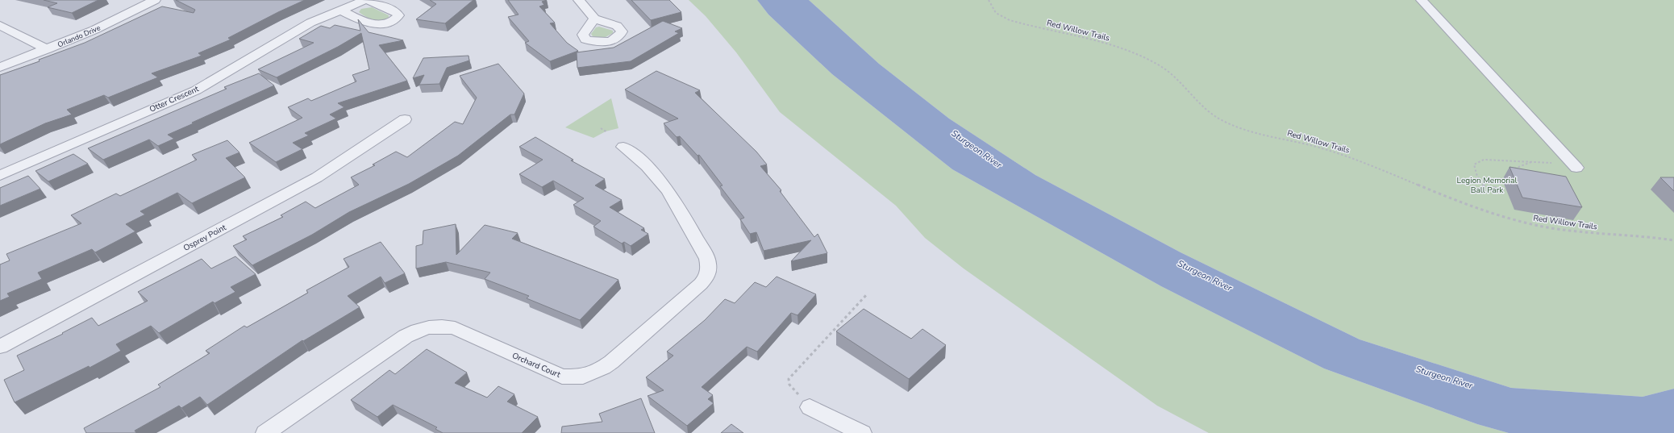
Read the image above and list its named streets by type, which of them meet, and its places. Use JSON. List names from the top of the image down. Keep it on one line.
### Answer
{"streets":{"street":["Orlando Drive","Otter Crescent","Osprey Point","Orchard Court"],"path":["Red Willow Trails"]},"water":["Sturgeon River"],"parks":["Legion Memorial Ball Park"]}
